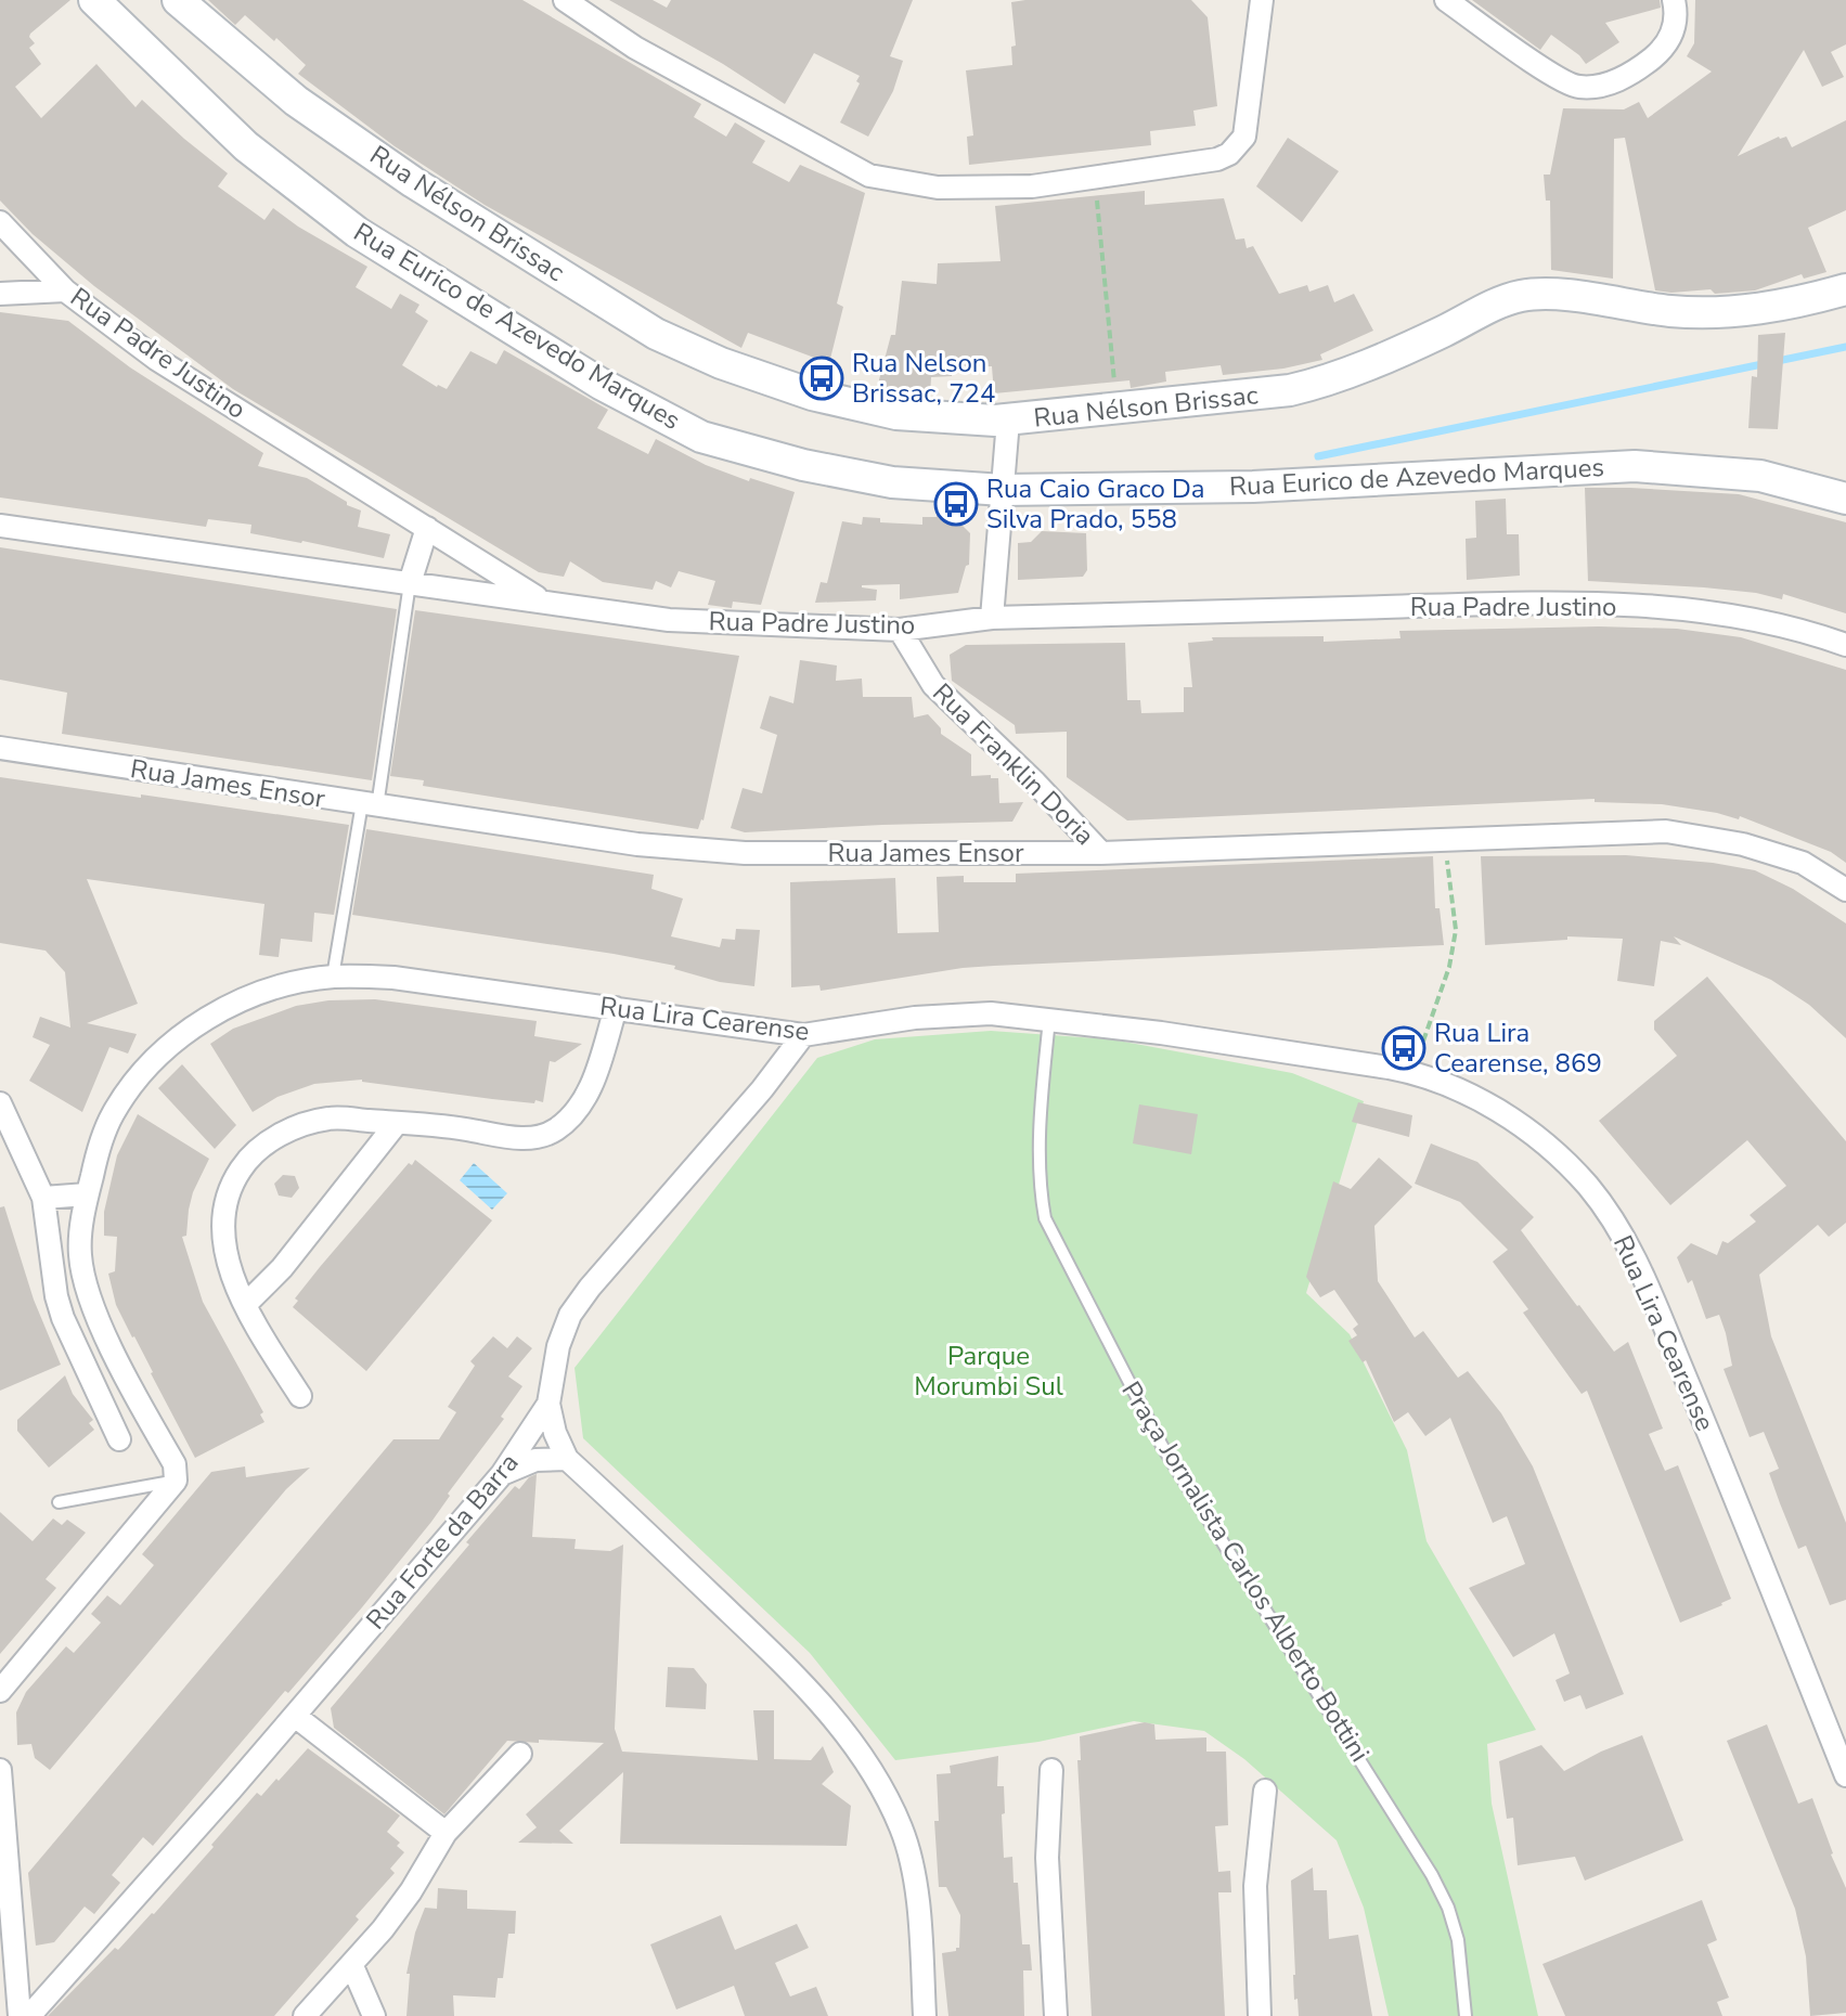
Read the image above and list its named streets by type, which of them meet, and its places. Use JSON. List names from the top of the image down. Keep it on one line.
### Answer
{"streets":{"street":["Rua Nélson Brissac","Rua Eurico de Azevedo Marques","Rua Padre Justino","Rua Franklin Doria","Rua James Ensor","Rua Lira Cearense","Rua Forte da Barra"],"lane":["Praça Jornalista Carlos Alberto Bottini"]},"crossings":[["Rua Padre Justino","Rua Franklin Doria"],["Rua Franklin Doria","Rua James Ensor"],["Rua Lira Cearense","Rua Forte da Barra"],["Rua Lira Cearense","Praça Jornalista Carlos Alberto Bottini"]],"parks":["Parque Morumbi Sul"],"places":{"bus stop":["Rua Nelson Brissac, 724","Rua Caio Graco Da Silva Prado, 558","Rua Lira Cearense, 869"]}}
